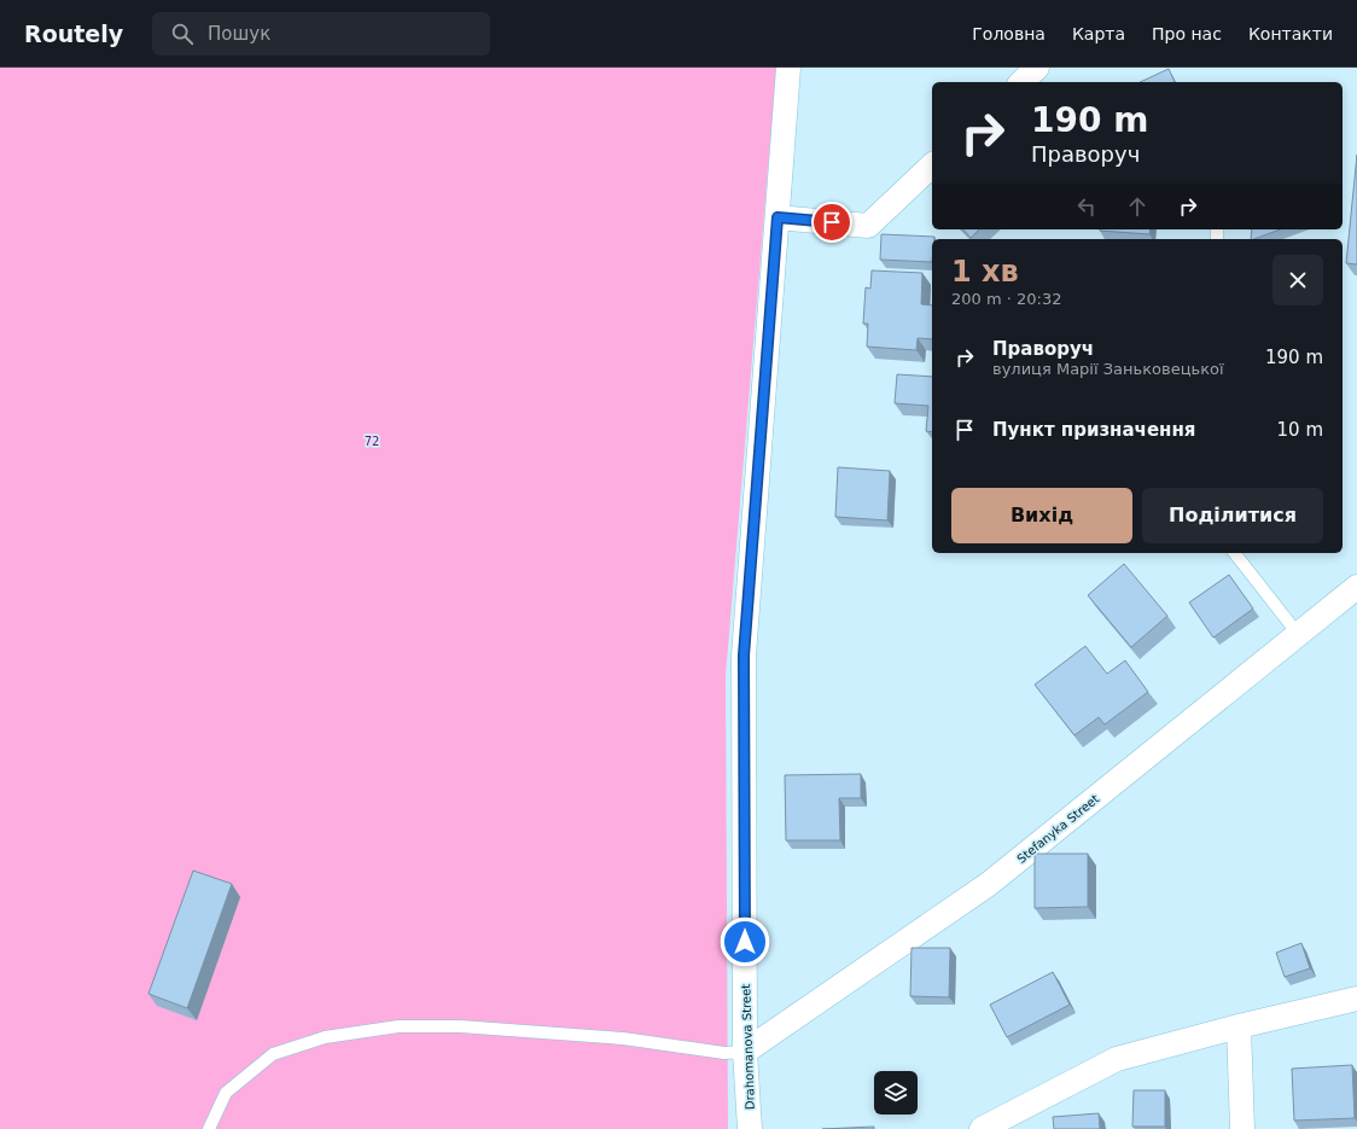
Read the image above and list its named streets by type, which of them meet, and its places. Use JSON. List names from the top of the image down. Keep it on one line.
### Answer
{"streets":{"street":["Stefanyka Street","Drahomanova Street"]},"crossings":[["Stefanyka Street","Drahomanova Street"]],"parks":["72"],"page":{"header":"Routely","search":"Пошук","nav":["Головна","Карта","Про нас","Контакти"],"turn":["190 m","Праворуч"],"heading":["1 хв","200 m · 20:32"],"list":[{"name":"Праворуч","note":"вулиця Марії Заньковецької","value":"190 m"},{"name":"Пункт призначення","value":"10 m"}],"buttons":["Вихід","Поділитися"]}}
